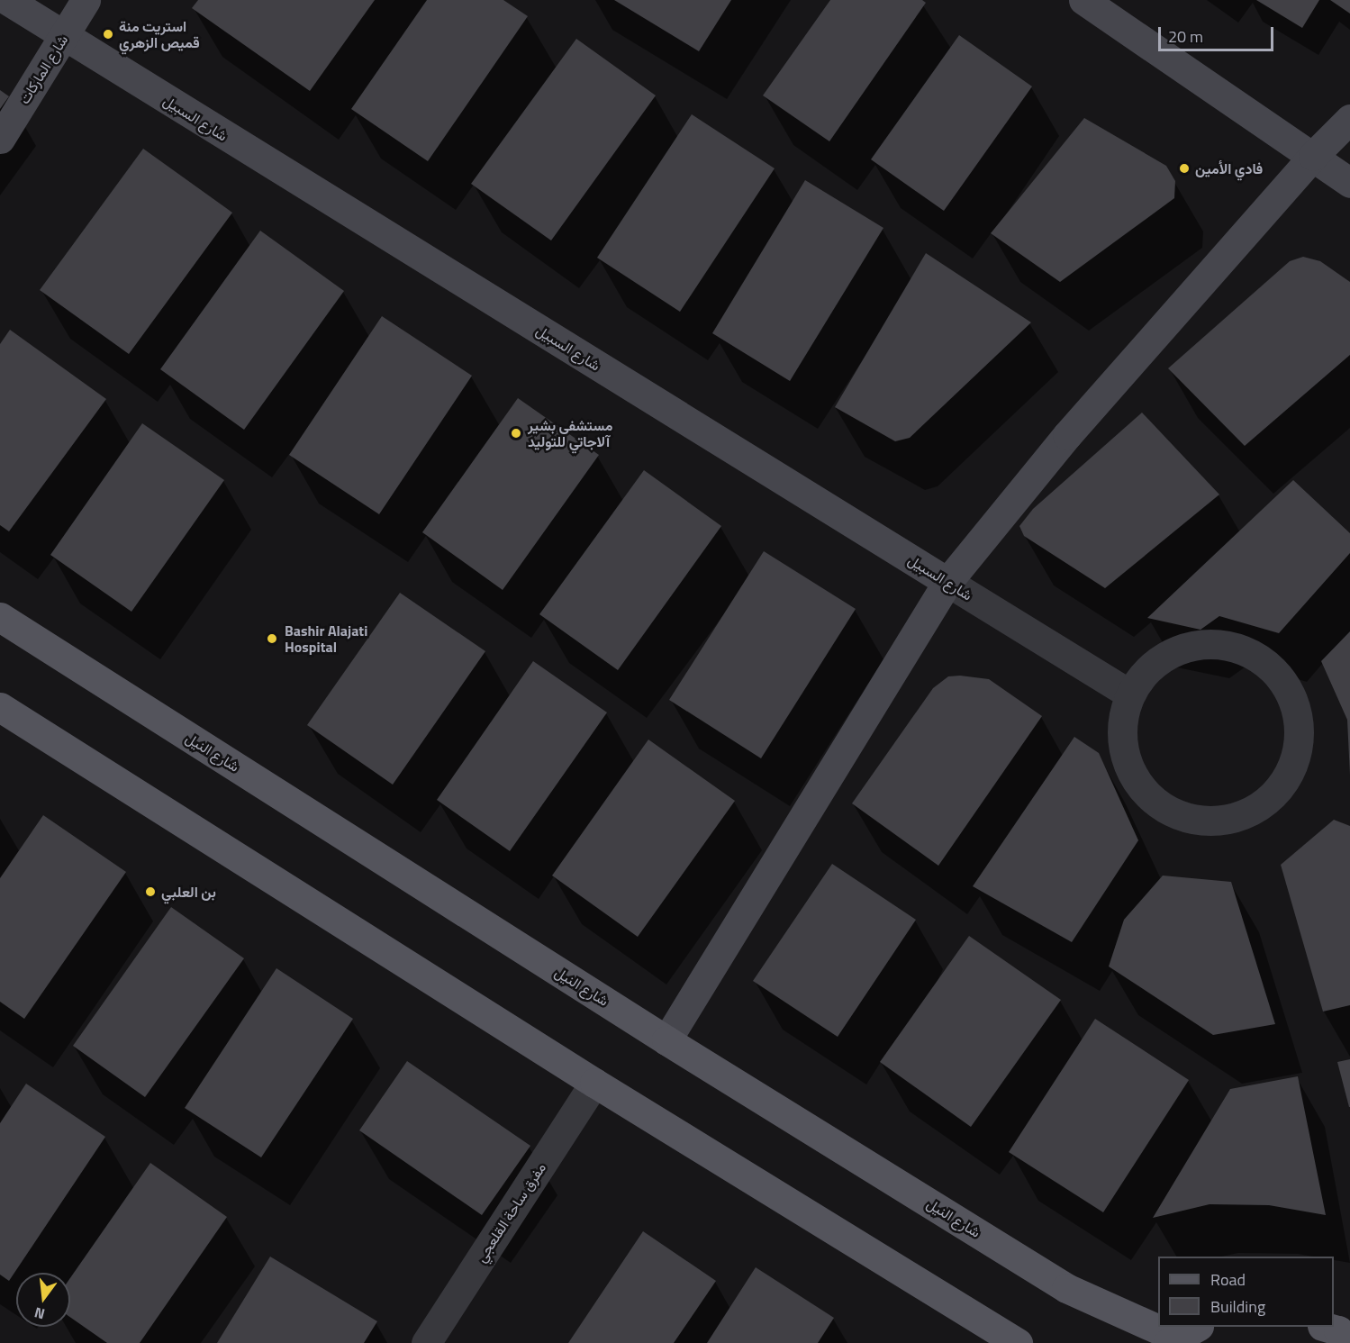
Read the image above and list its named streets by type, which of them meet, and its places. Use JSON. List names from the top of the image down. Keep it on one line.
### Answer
{"streets":{"main road":["شارع النيل"],"street":["شارع الماركات","شارع السبيل","مفرق ساحة القلعجي"]},"crossings":[["شارع الماركات","شارع السبيل"]],"places":["استريت منة قميص الزهري","فادي الأمين","مستشفى بشير آلاجاتي للتوليد","Bashir Alajati Hospital","بن العلبي"],"legend":["Road","Building"],"scale_bar":"20 m","north":"bottom"}
